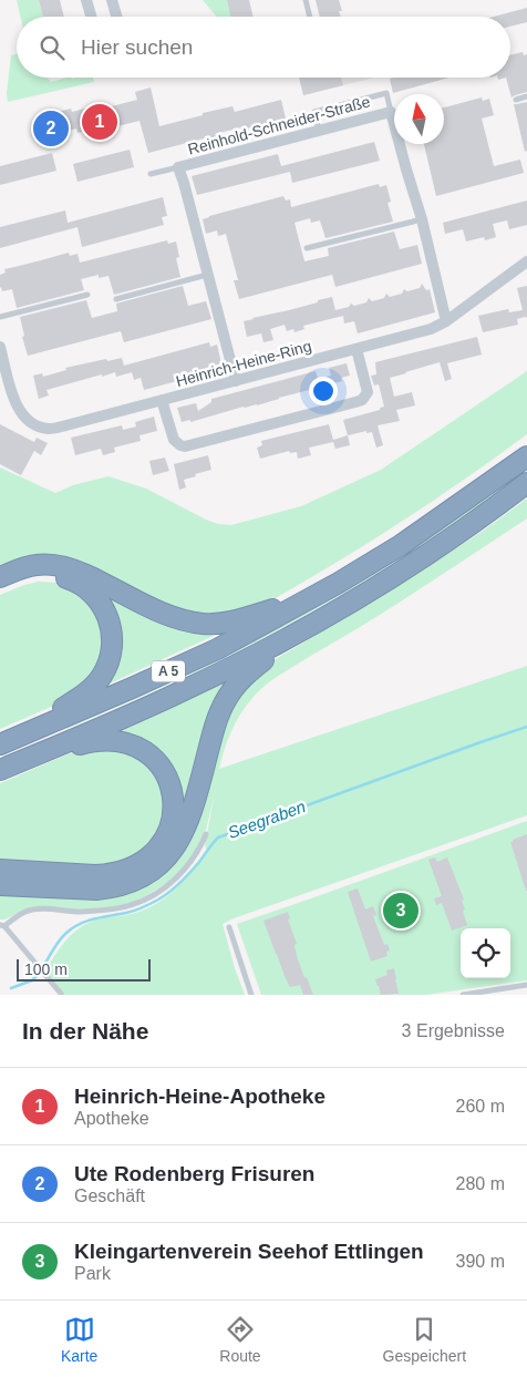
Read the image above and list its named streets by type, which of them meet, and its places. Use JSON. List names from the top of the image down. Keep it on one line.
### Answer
{"streets":{"highway":["A 5"],"street":["Reinhold-Schneider-Straße","Heinrich-Heine-Ring"]},"crossings":[["Reinhold-Schneider-Straße","Heinrich-Heine-Ring"]],"water":["Seegraben"],"scale_bar":"100 m","north":"top","page":{"search":"Hier suchen","pins":["1","2","3"],"scale":"100 m","heading":["In der Nähe","3 Ergebnisse"],"list":[{"mark":"1","name":"Heinrich-Heine-Apotheke","note":"Apotheke","value":"260 m"},{"mark":"2","name":"Ute Rodenberg Frisuren","note":"Geschäft","value":"280 m"},{"mark":"3","name":"Kleingartenverein Seehof Ettlingen","note":"Park","value":"390 m"}],"nav":["Karte","Route","Gespeichert"]}}
